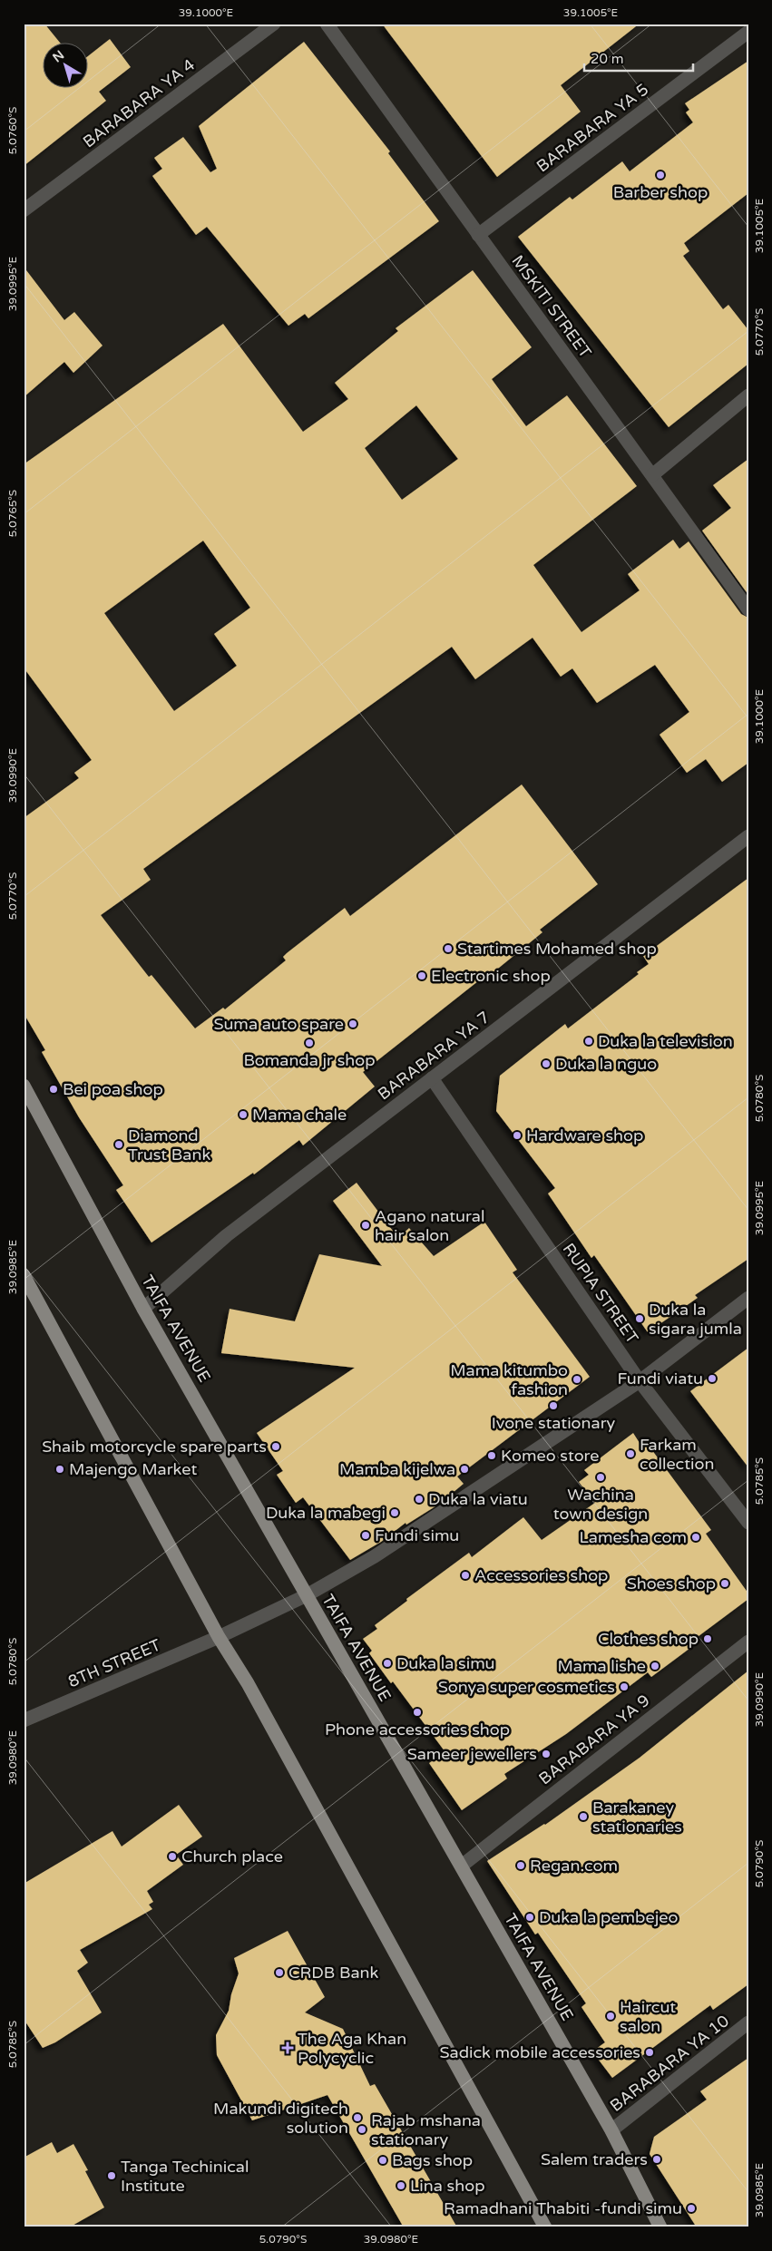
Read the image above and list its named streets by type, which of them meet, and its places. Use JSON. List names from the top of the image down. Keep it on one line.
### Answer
{"streets":{"main road":["TAIFA AVENUE"],"street":["BARABARA YA 4","BARABARA YA 5","MSKITI STREET","BARABARA YA 7","RUPIA STREET","8TH STREET","BARABARA YA 9","BARABARA YA 10"]},"crossings":[["BARABARA YA 5","MSKITI STREET"],["BARABARA YA 7","RUPIA STREET"],["BARABARA YA 7","TAIFA AVENUE"],["RUPIA STREET","8TH STREET"],["TAIFA AVENUE","8TH STREET"],["TAIFA AVENUE","BARABARA YA 9"],["TAIFA AVENUE","BARABARA YA 10"]],"places":{"other":["Barber shop","Startimes Mohamed shop","Electronic shop","Suma auto spare","Duka la television","Bomanda jr shop","Duka la nguo","Bei poa shop","Mama chale","Hardware shop","Diamond Trust Bank","Agano natural hair salon","Duka la sigara jumla","Fundi viatu","Mama kitumbo fashion","Ivone stationary","Shaib motorcycle spare parts","Farkam collection","Komeo store","Majengo Market","Mamba kijelwa","Wachina town design","Duka la viatu","Duka la mabegi","Fundi simu","Lamesha com","Accessories shop","Shoes shop","Clothes shop","Duka la simu","Mama lishe","Sonya super cosmetics","Phone accessories shop","Sameer jewellers","Barakaney stationaries","Church place","Regan.com","Duka la pembejeo","CRDB Bank","Haircut salon","Sadick mobile accessories","Makundi digitech solution","Rajab mshana stationary","Salem traders","Bags shop","Tanga Techinical Institute","Lina shop","Ramadhani Thabiti -fundi simu"],"health":["The Aga Khan Polycyclic"]},"scale_bar":"20 m","north":"top left","coordinates":["39.1000°E","39.1005°E","5.0760°S","39.0995°E","5.0770°S","5.0765°S","39.0990°E","5.0780°S","39.0985°E","5.0785°S","39.0980°E","5.0790°S"]}
